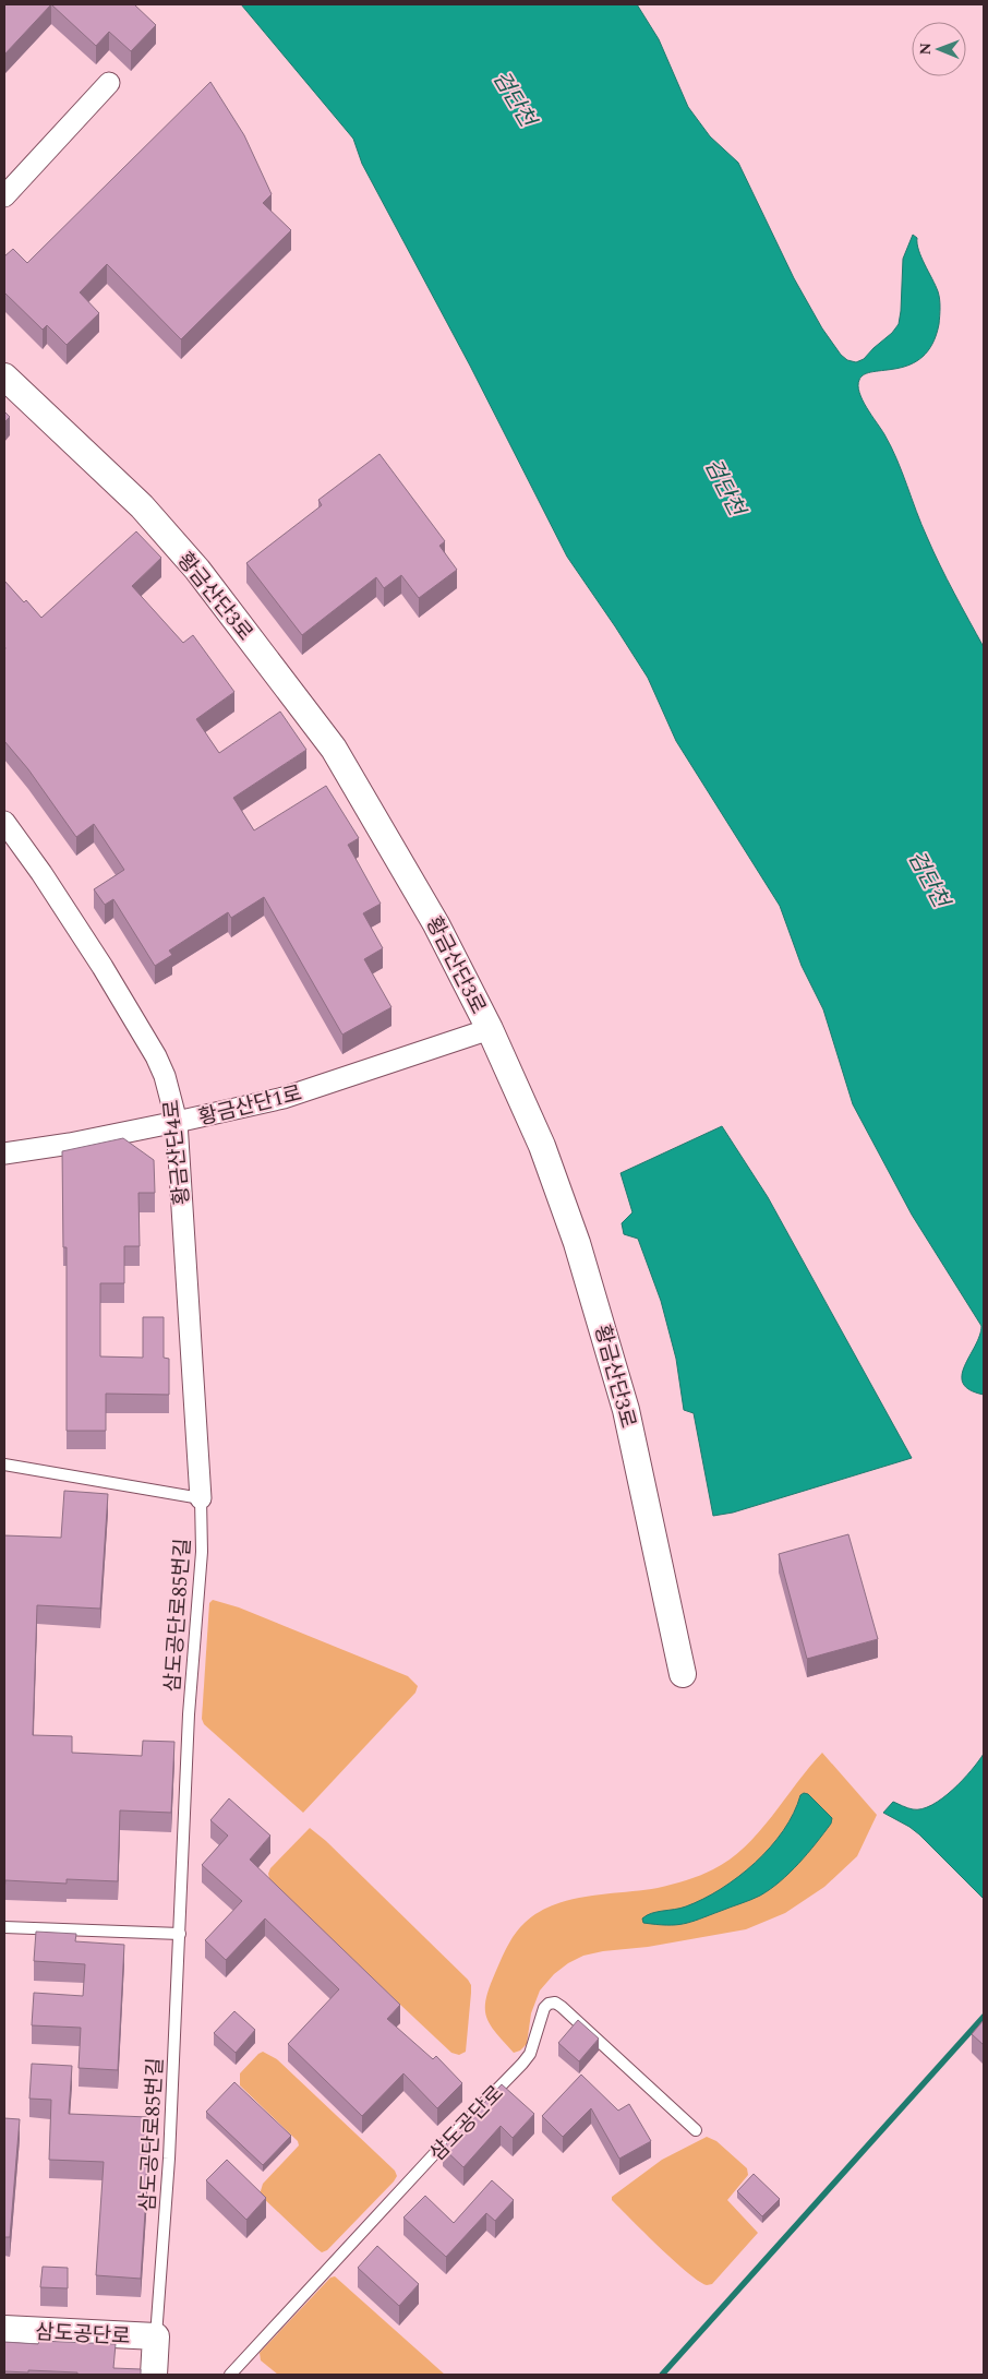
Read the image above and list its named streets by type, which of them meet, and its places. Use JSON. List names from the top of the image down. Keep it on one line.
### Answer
{"streets":{"street":["황금산단3로","황금산단1로","황금산단4로","삼도공단로"],"lane":["삼도공단로85번길"]},"crossings":[["황금산단3로","황금산단1로"],["황금산단1로","황금산단4로"],["황금산단4로","삼도공단로85번길"],["삼도공단로85번길","삼도공단로"]],"water":["검단천"],"north":"left"}
